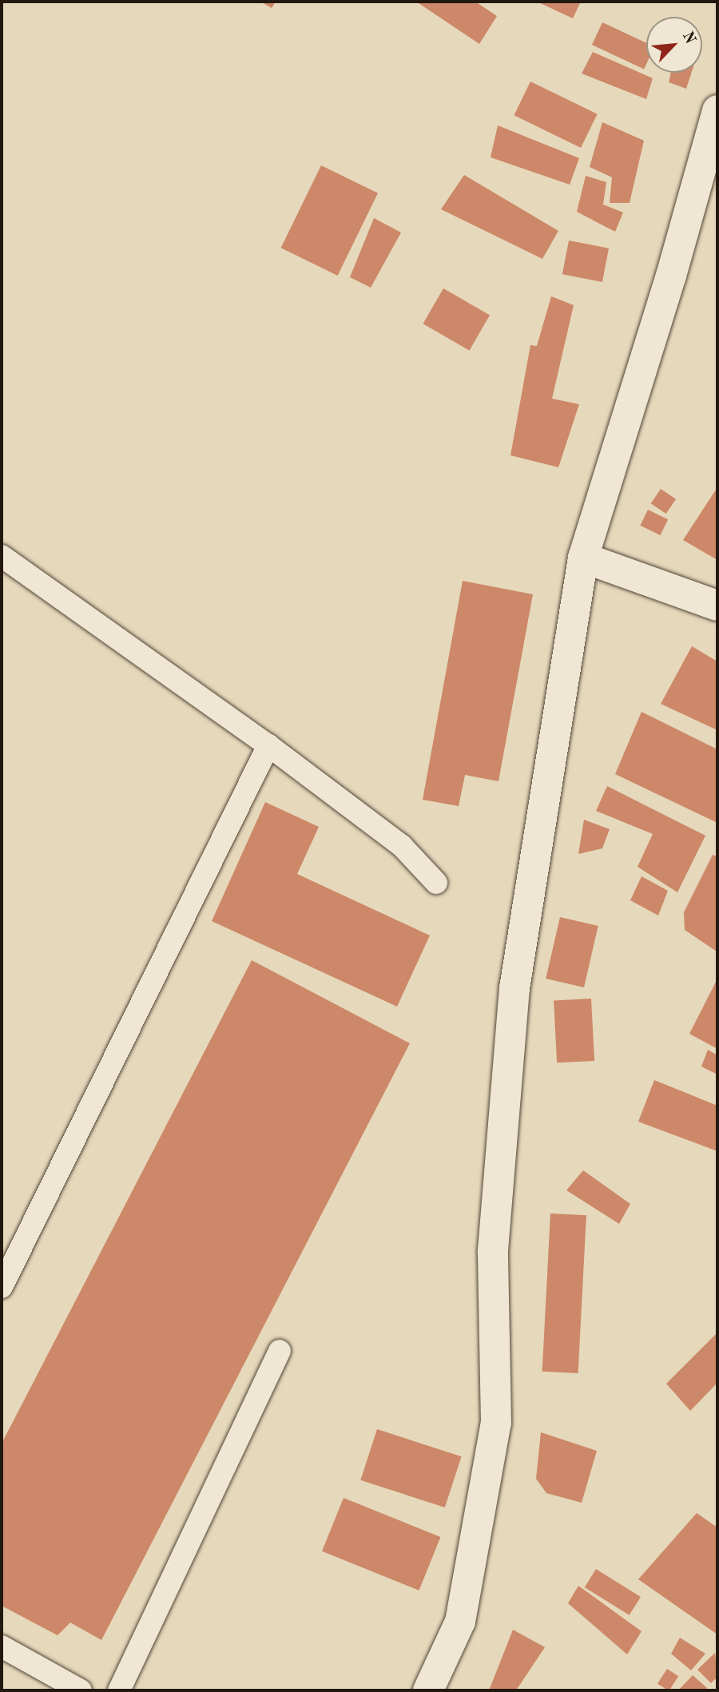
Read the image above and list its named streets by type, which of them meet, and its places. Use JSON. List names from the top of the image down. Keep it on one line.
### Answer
{"north":"top right"}
